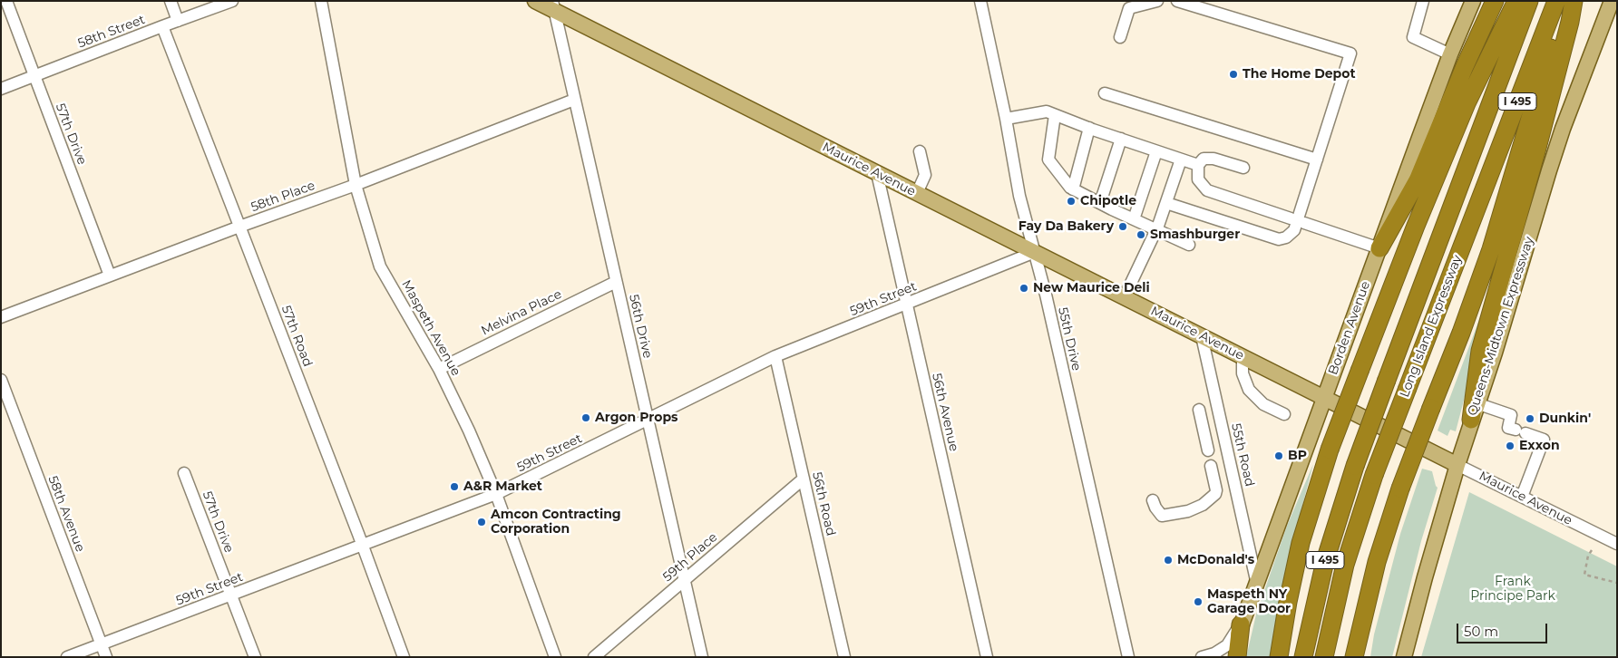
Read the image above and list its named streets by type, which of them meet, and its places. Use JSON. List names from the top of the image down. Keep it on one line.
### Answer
{"streets":{"highway":["I 495","Long Island Expressway"],"main road":["Maurice Avenue","Queens-Midtown Expressway","Borden Avenue"],"street":["58th Street","57th Drive","58th Place","59th Street","Melvina Place","56th Drive","Maspeth Avenue","57th Road","55th Drive","56th Avenue","55th Road","56th Road","58th Avenue","59th Place"]},"crossings":[["58th Street","57th Drive"],["58th Street","57th Road"],["57th Drive","58th Place"],["57th Drive","59th Street"],["Maurice Avenue","59th Street"],["Maurice Avenue","56th Drive"],["Maurice Avenue","Queens-Midtown Expressway"],["Maurice Avenue","Borden Avenue"],["Maurice Avenue","55th Drive"],["Maurice Avenue","56th Avenue"],["Maurice Avenue","55th Road"],["58th Place","56th Drive"],["58th Place","Maspeth Avenue"],["58th Place","57th Road"],["59th Street","56th Drive"],["59th Street","Maspeth Avenue"],["59th Street","57th Road"],["59th Street","55th Drive"],["59th Street","56th Avenue"],["59th Street","56th Road"],["59th Street","58th Avenue"],["Melvina Place","56th Drive"],["Melvina Place","Maspeth Avenue"],["56th Drive","59th Place"],["Borden Avenue","55th Road"],["56th Road","59th Place"]],"parks":["Frank Principe Park"],"places":["The Home Depot","Chipotle","Fay Da Bakery","Smashburger","New Maurice Deli","Argon Props","Dunkin'","Exxon","BP","A&R Market","Amcon Contracting Corporation","McDonald's","Maspeth NY Garage Door"],"scale_bar":"50 m"}
